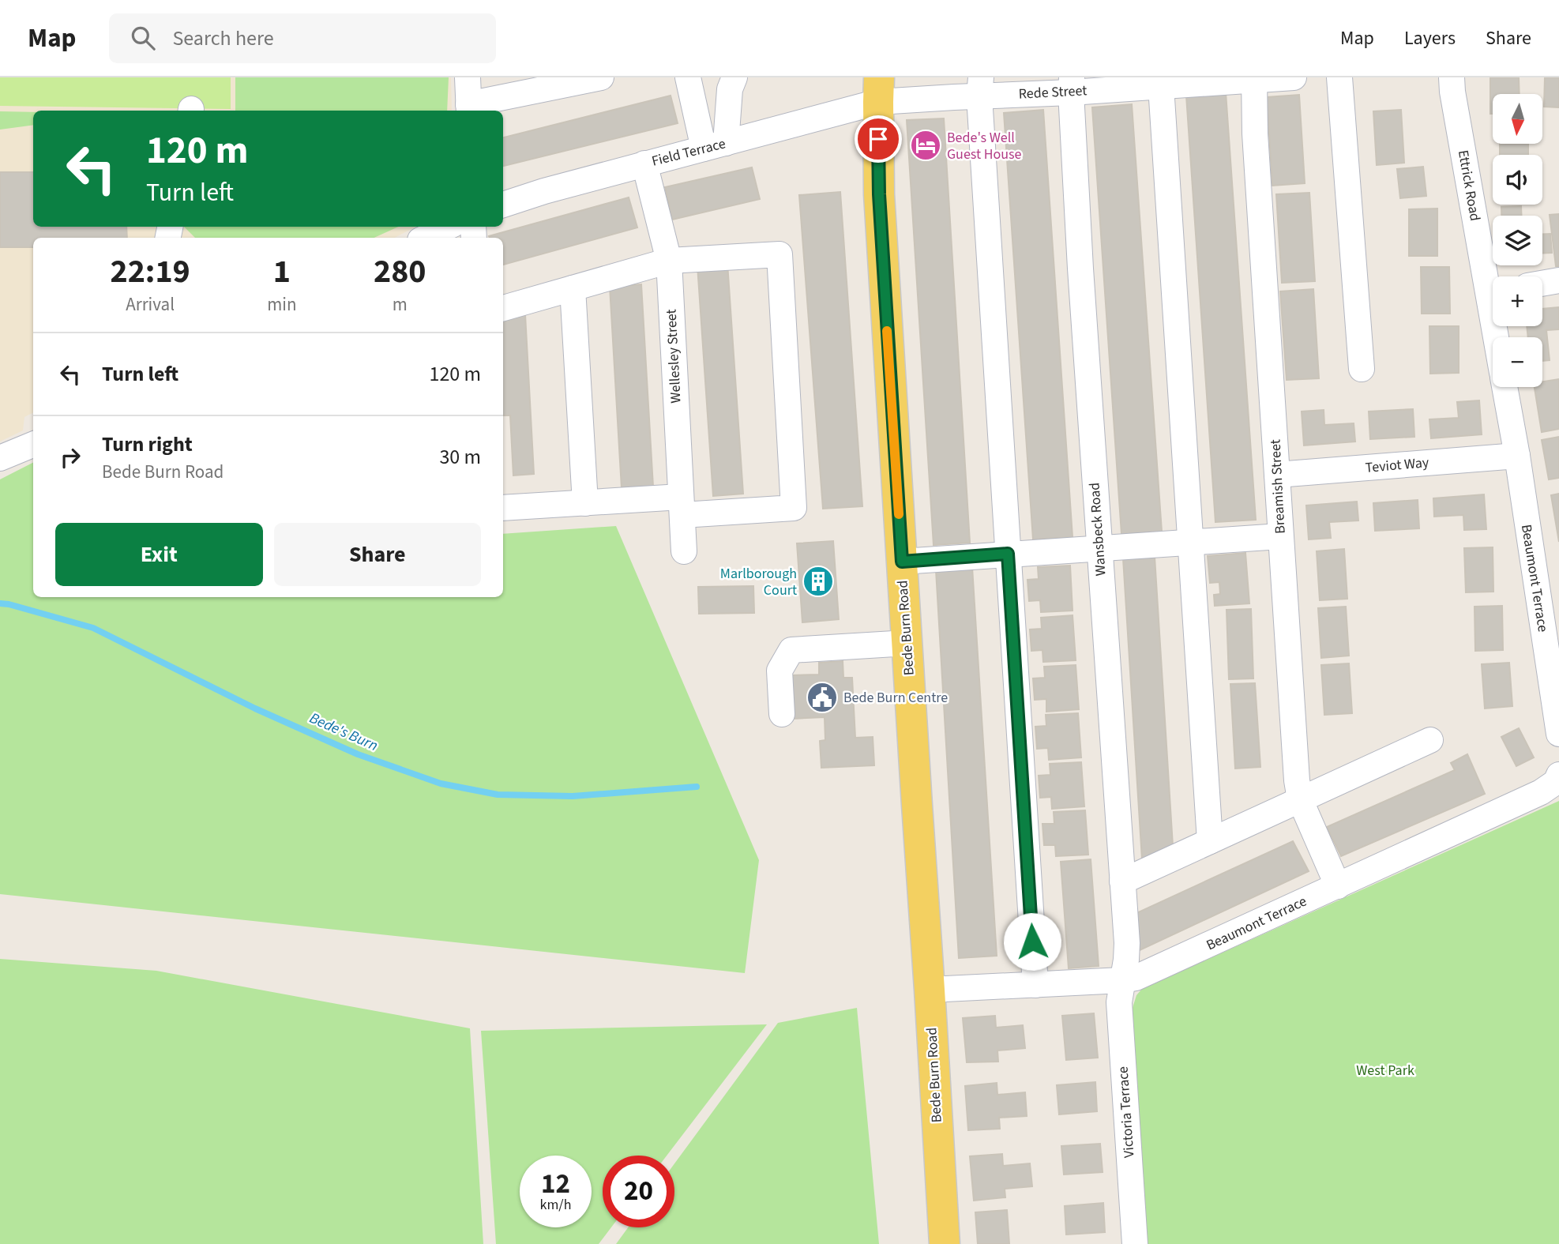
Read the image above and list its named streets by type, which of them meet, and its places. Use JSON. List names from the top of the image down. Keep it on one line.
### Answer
{"streets":{"main road":["Bede Burn Road"],"street":["Rede Street","Field Terrace","Ettrick Road","Wellesley Street","Teviot Way","Breamish Street","Wansbeck Road","Beaumont Terrace","Victoria Terrace"]},"crossings":[["Rede Street","Field Terrace"],["Rede Street","Breamish Street"],["Rede Street","Wansbeck Road"],["Rede Street","Bede Burn Road"],["Field Terrace","Wellesley Street"],["Field Terrace","Bede Burn Road"],["Teviot Way","Breamish Street"],["Teviot Way","Beaumont Terrace"],["Breamish Street","Beaumont Terrace"],["Wansbeck Road","Beaumont Terrace"],["Wansbeck Road","Victoria Terrace"],["Beaumont Terrace","Bede Burn Road"],["Beaumont Terrace","Victoria Terrace"]],"water":["Bede's Burn"],"parks":["West Park"],"places":{"hotel":["Bede's Well Guest House"],"building":["Marlborough Court"],"public building":["Bede Burn Centre"]},"north":"bottom","page":{"header":"Map","search":"Search here","nav":["Map","Layers","Share"],"map_buttons":["+","−"],"turn":["120 m","Turn left"],"eta":["22:19","Arrival","1","min","280","m"],"list":[{"name":"Turn left","value":"120 m"},{"name":"Turn right","note":"Bede Burn Road","value":"30 m"}],"buttons":["Exit","Share"],"speed":"12 km/h","limit":"20"}}
